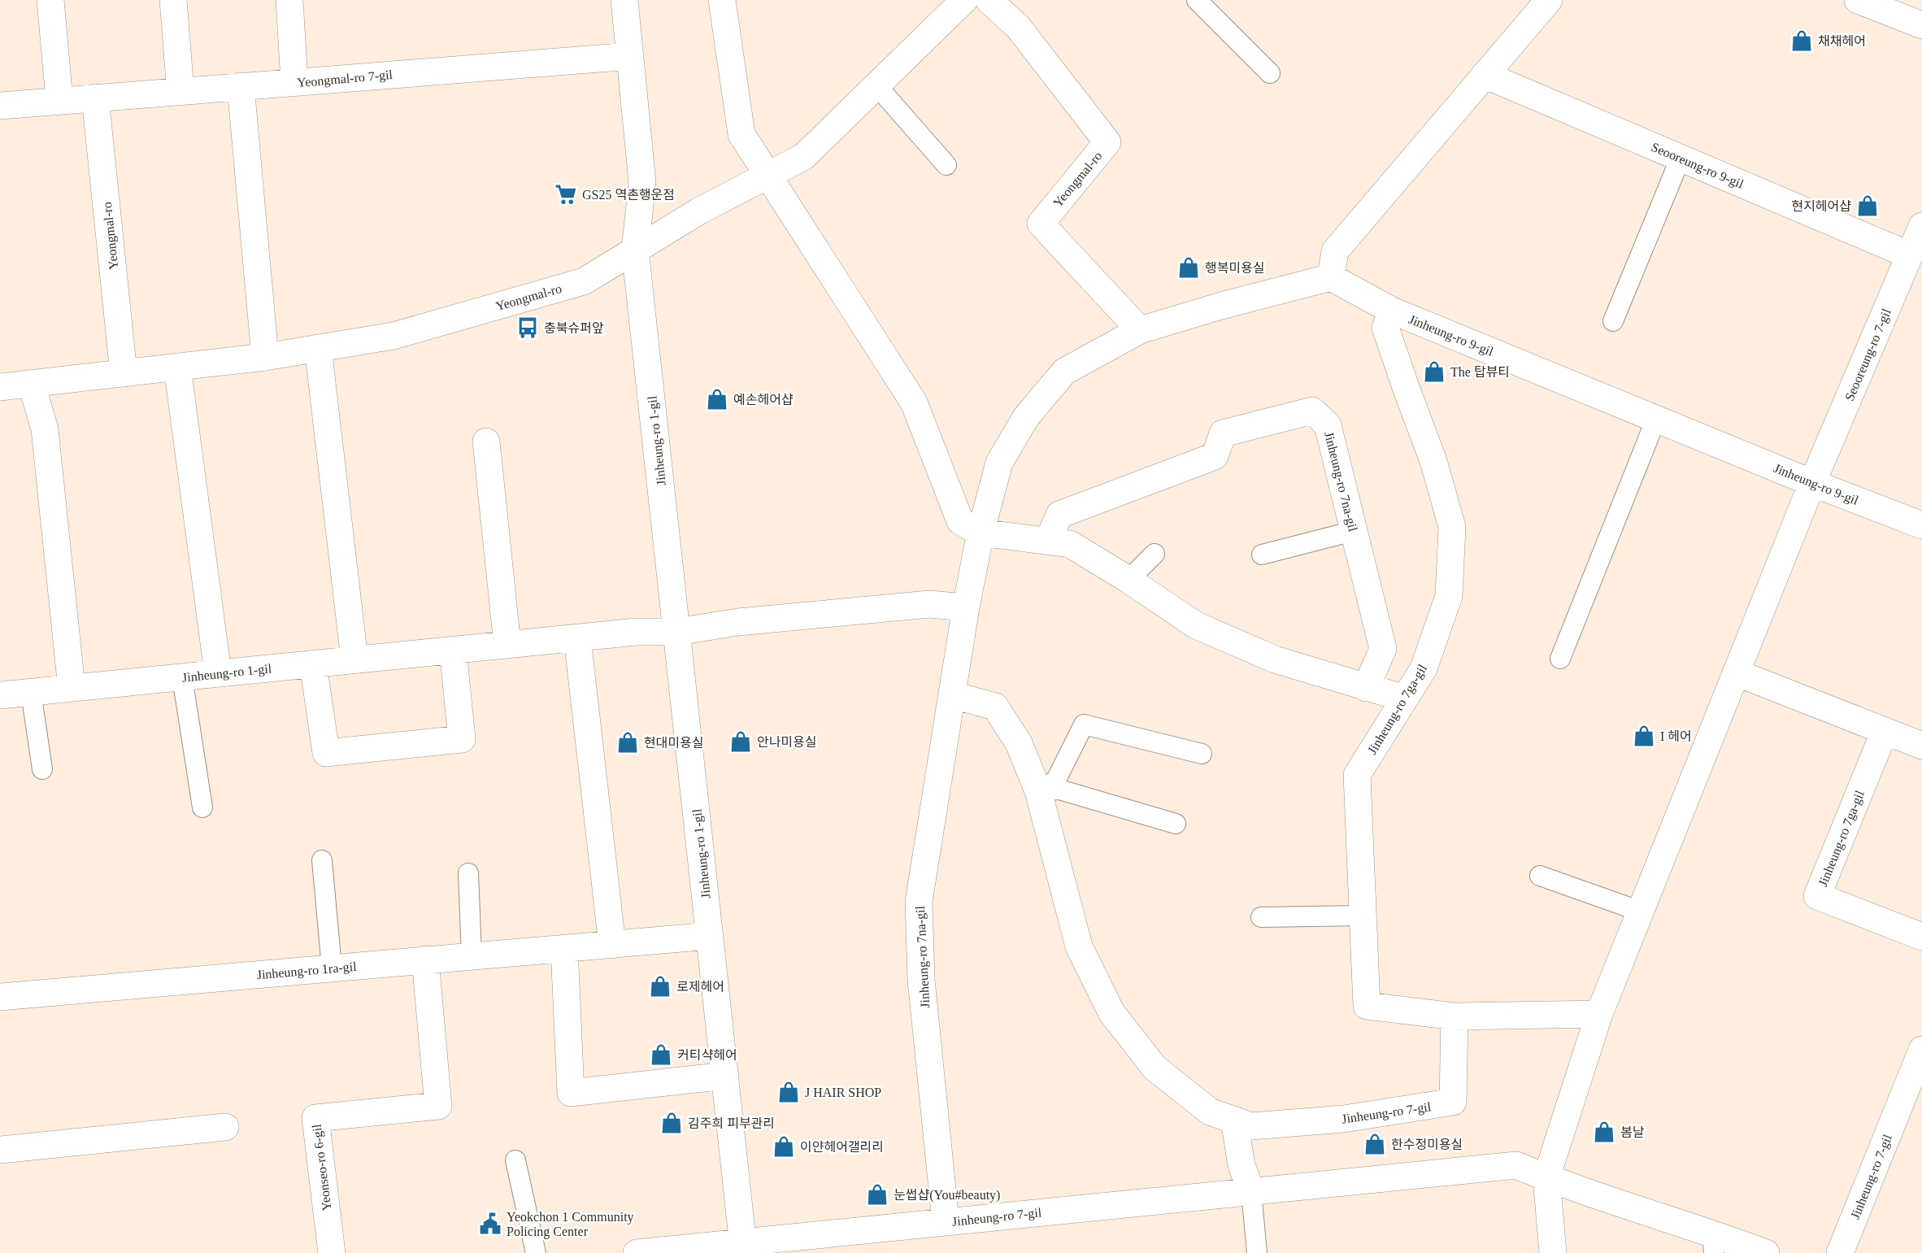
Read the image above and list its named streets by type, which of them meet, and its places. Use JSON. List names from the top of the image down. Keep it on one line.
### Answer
{"streets":{"street":["Yeongmal-ro 7-gil","Seooreung-ro 9-gil","Yeongmal-ro","Jinheung-ro 9-gil","Seooreung-ro 7-gil","Jinheung-ro 1-gil","Jinheung-ro 7na-gil","Jinheung-ro 7ga-gil","Jinheung-ro 1ra-gil","Jinheung-ro 7-gil","Yeonseo-ro 6-gil"]},"crossings":[["Yeongmal-ro 7-gil","Yeongmal-ro"],["Seooreung-ro 9-gil","Seooreung-ro 7-gil"],["Yeongmal-ro","Jinheung-ro 1-gil"],["Yeongmal-ro","Jinheung-ro 7na-gil"],["Jinheung-ro 9-gil","Seooreung-ro 7-gil"],["Jinheung-ro 9-gil","Jinheung-ro 7na-gil"],["Jinheung-ro 9-gil","Jinheung-ro 7ga-gil"],["Jinheung-ro 1-gil","Jinheung-ro 7na-gil"],["Jinheung-ro 1-gil","Jinheung-ro 1ra-gil"],["Jinheung-ro 1-gil","Jinheung-ro 7-gil"],["Jinheung-ro 7na-gil","Jinheung-ro 7-gil"],["Jinheung-ro 7ga-gil","Jinheung-ro 7-gil"],["Jinheung-ro 1ra-gil","Yeonseo-ro 6-gil"]],"places":{"shop":["채채헤어","현지헤어샵","행복미용실","The 탑뷰티","예손헤어샵","I 헤어","안나미용실","현대미용실","로제헤어","커티샥헤어","J HAIR SHOP","김주희 피부관리","봄날","한수정미용실","이얀헤어갤리리","눈썹샵(You#beauty)"],"supermarket":["GS25 역촌행운점"],"bus stop":["충북슈퍼앞"],"public building":["Yeokchon 1 Community Policing Center"]}}
